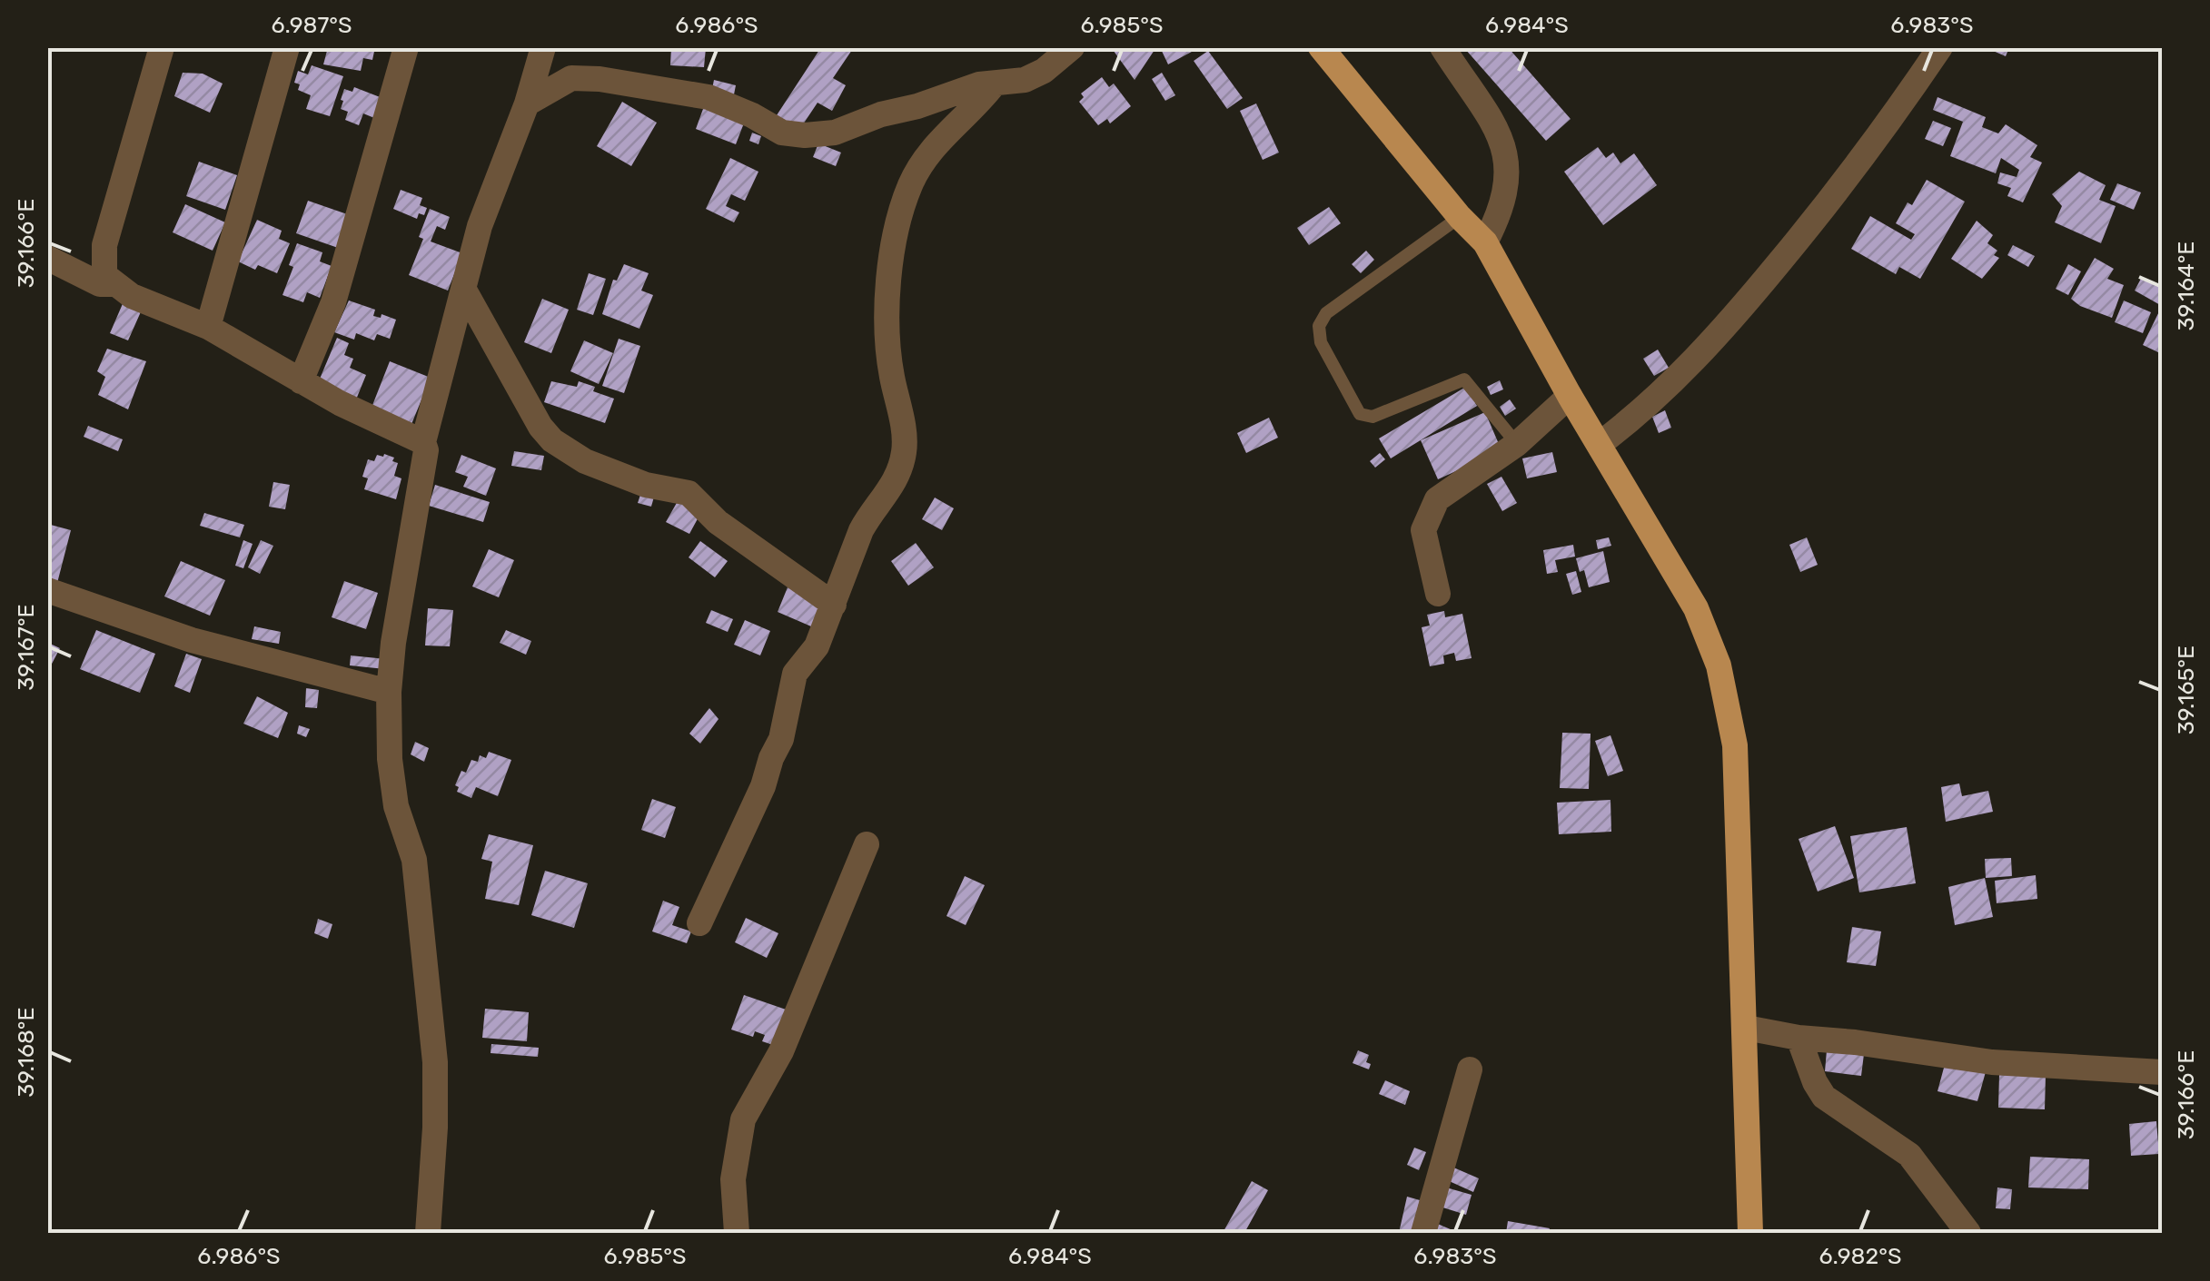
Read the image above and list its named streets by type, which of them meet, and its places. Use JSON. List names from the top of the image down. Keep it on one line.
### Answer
{"coordinates":["6.987°S","6.986°S","6.985°S","6.984°S","6.983°S","39.166°E","39.164°E","39.167°E","39.165°E","39.168°E","6.982°S"]}
